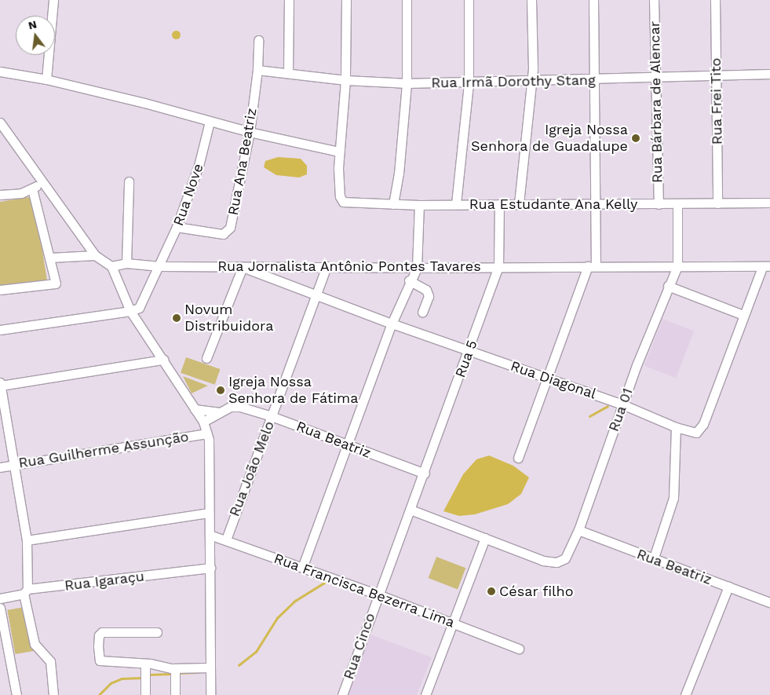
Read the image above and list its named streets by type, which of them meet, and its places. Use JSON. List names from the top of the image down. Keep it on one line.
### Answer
{"streets":{"street":["Rua Irmã Dorothy Stang","Rua Frei Tito","Rua Bárbara de Alencar","Rua Ana Beatriz","Rua Nove","Rua Estudante Ana Kelly","Rua Jornalista Antônio Pontes Tavares","Rua 5","Rua Diagonal","Rua 01","Rua Beatriz","Rua Guilherme Assunção","Rua João Melo","Rua Igaraçu","Rua Francisca Bezerra Lima","Rua Cinco"]},"crossings":[["Rua Irmã Dorothy Stang","Rua Frei Tito"],["Rua Irmã Dorothy Stang","Rua Bárbara de Alencar"],["Rua Irmã Dorothy Stang","Rua Ana Beatriz"],["Rua Frei Tito","Rua Estudante Ana Kelly"],["Rua Bárbara de Alencar","Rua Estudante Ana Kelly"],["Rua Ana Beatriz","Rua Nove"],["Rua Nove","Rua Jornalista Antônio Pontes Tavares"],["Rua Estudante Ana Kelly","Rua 5"],["Rua Jornalista Antônio Pontes Tavares","Rua 5"],["Rua Jornalista Antônio Pontes Tavares","Rua Diagonal"],["Rua Jornalista Antônio Pontes Tavares","Rua 01"],["Rua Jornalista Antônio Pontes Tavares","Rua João Melo"],["Rua 5","Rua Diagonal"],["Rua 5","Rua Beatriz"],["Rua 5","Rua Cinco"],["Rua Diagonal","Rua 01"],["Rua Diagonal","Rua João Melo"],["Rua 01","Rua Beatriz"],["Rua Beatriz","Rua João Melo"],["Rua João Melo","Rua Francisca Bezerra Lima"],["Rua Francisca Bezerra Lima","Rua Cinco"]],"places":["Igreja Nossa Senhora de Guadalupe","Novum Distribuidora","Igreja Nossa Senhora de Fátima","César filho"],"north":"top"}
